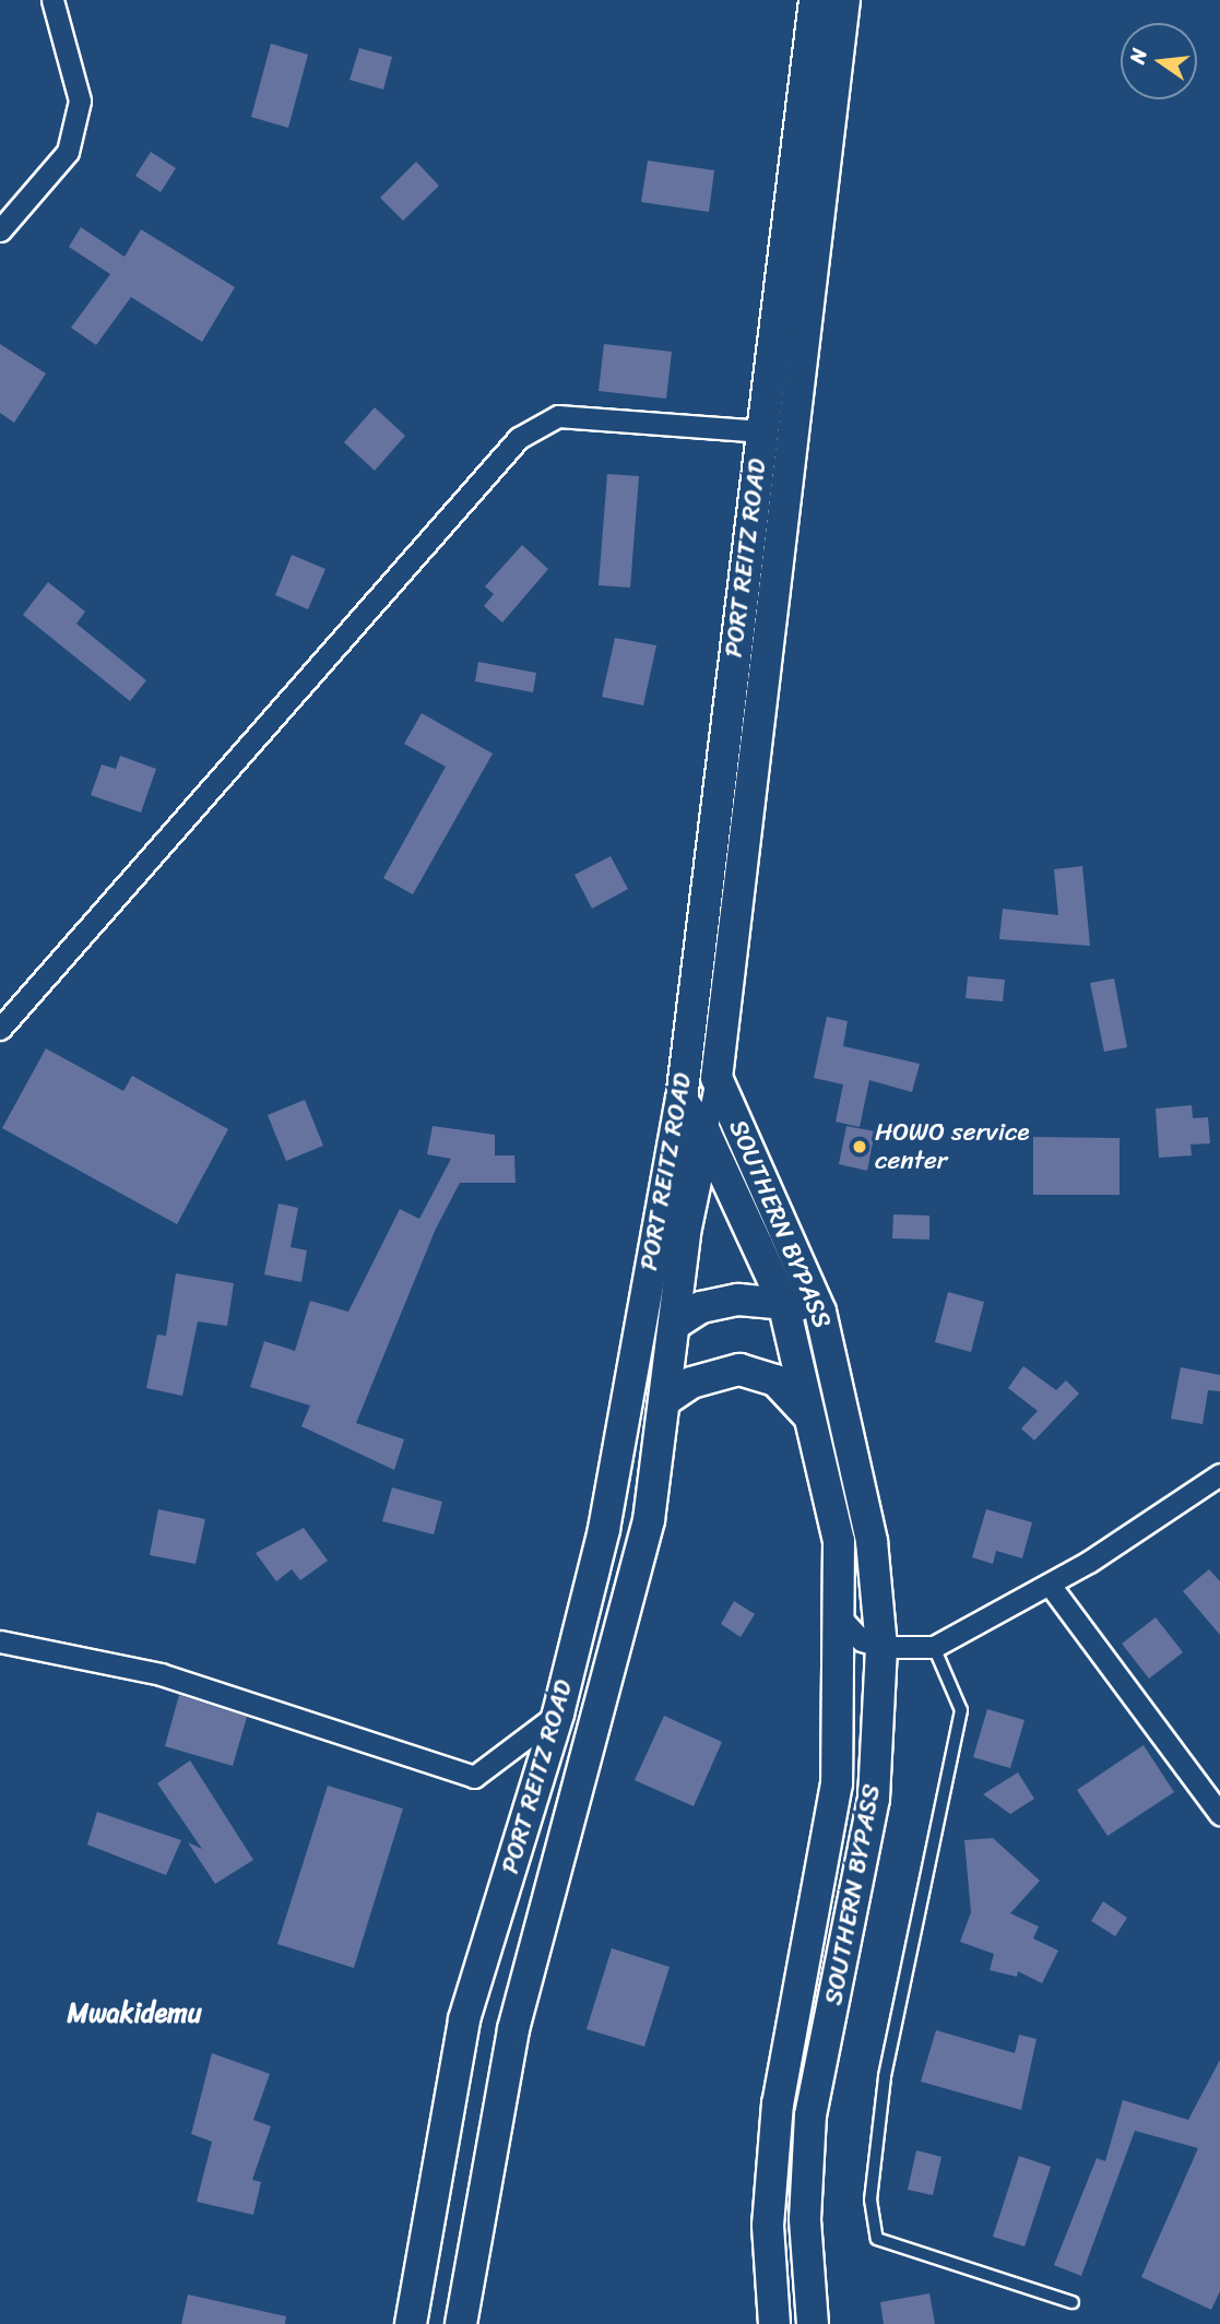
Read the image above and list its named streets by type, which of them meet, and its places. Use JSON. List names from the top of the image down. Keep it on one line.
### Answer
{"streets":{"main road":["PORT REITZ ROAD","SOUTHERN BYPASS"]},"crossings":[["PORT REITZ ROAD","SOUTHERN BYPASS"]],"districts":["Mwakidemu"],"places":["HOWO service center"],"north":"left"}
